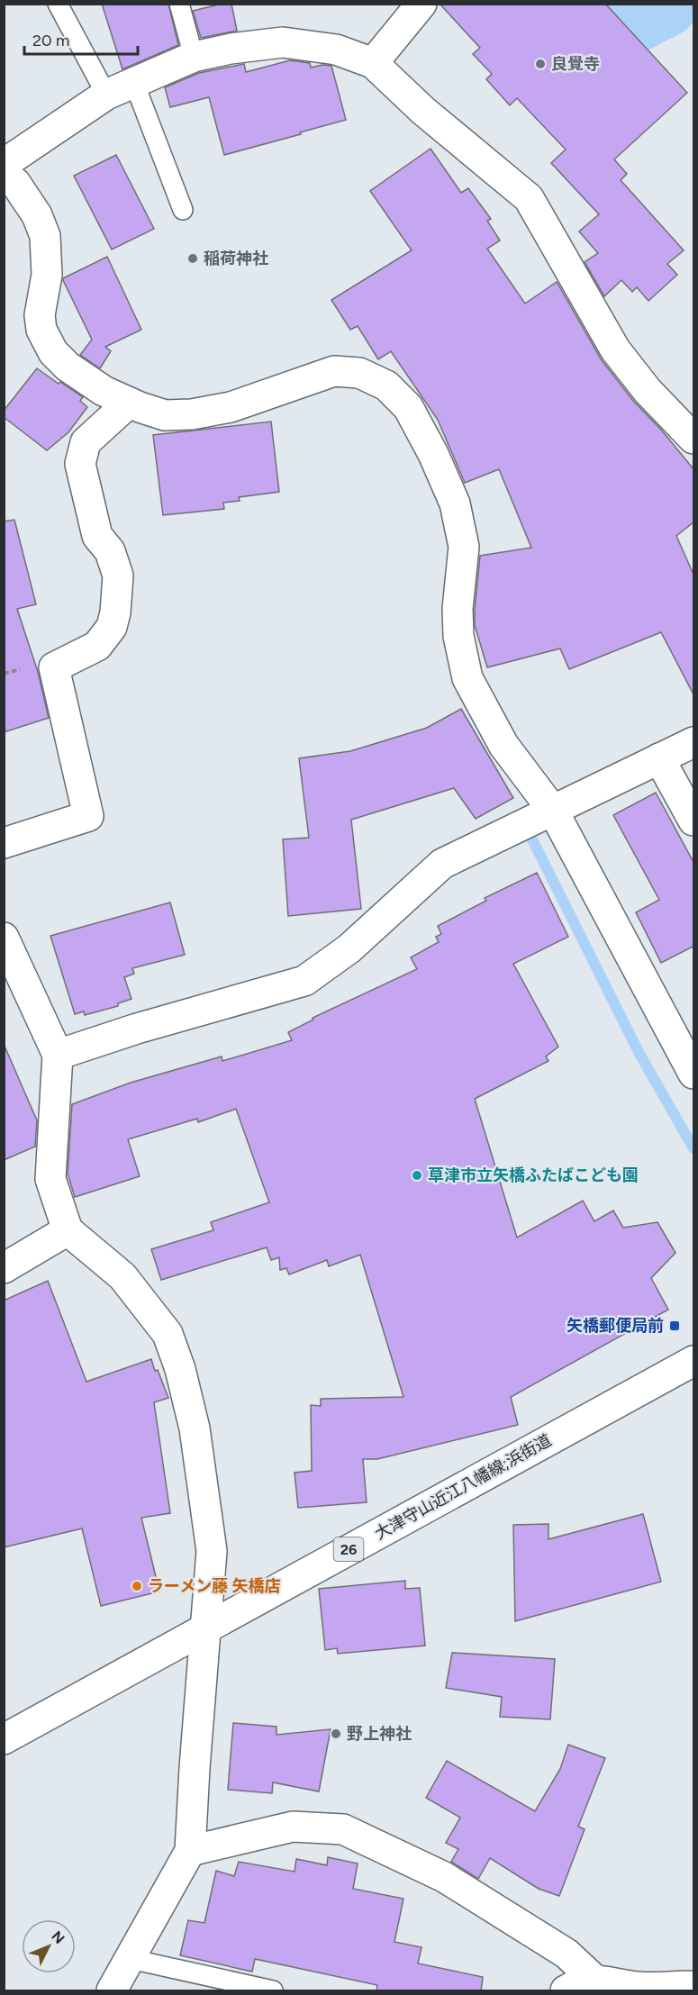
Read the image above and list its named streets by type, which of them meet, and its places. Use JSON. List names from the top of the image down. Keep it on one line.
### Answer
{"streets":{"street":["大津守山近江八幡線;浜街道","26"]},"places":{"other":["良覺寺","稲荷神社","草津市立矢橋ふたばこども園","ラーメン藤 矢橋店","野上神社"],"transit":["矢橋郵便局前"]},"scale_bar":"20 m","north":"top right"}
